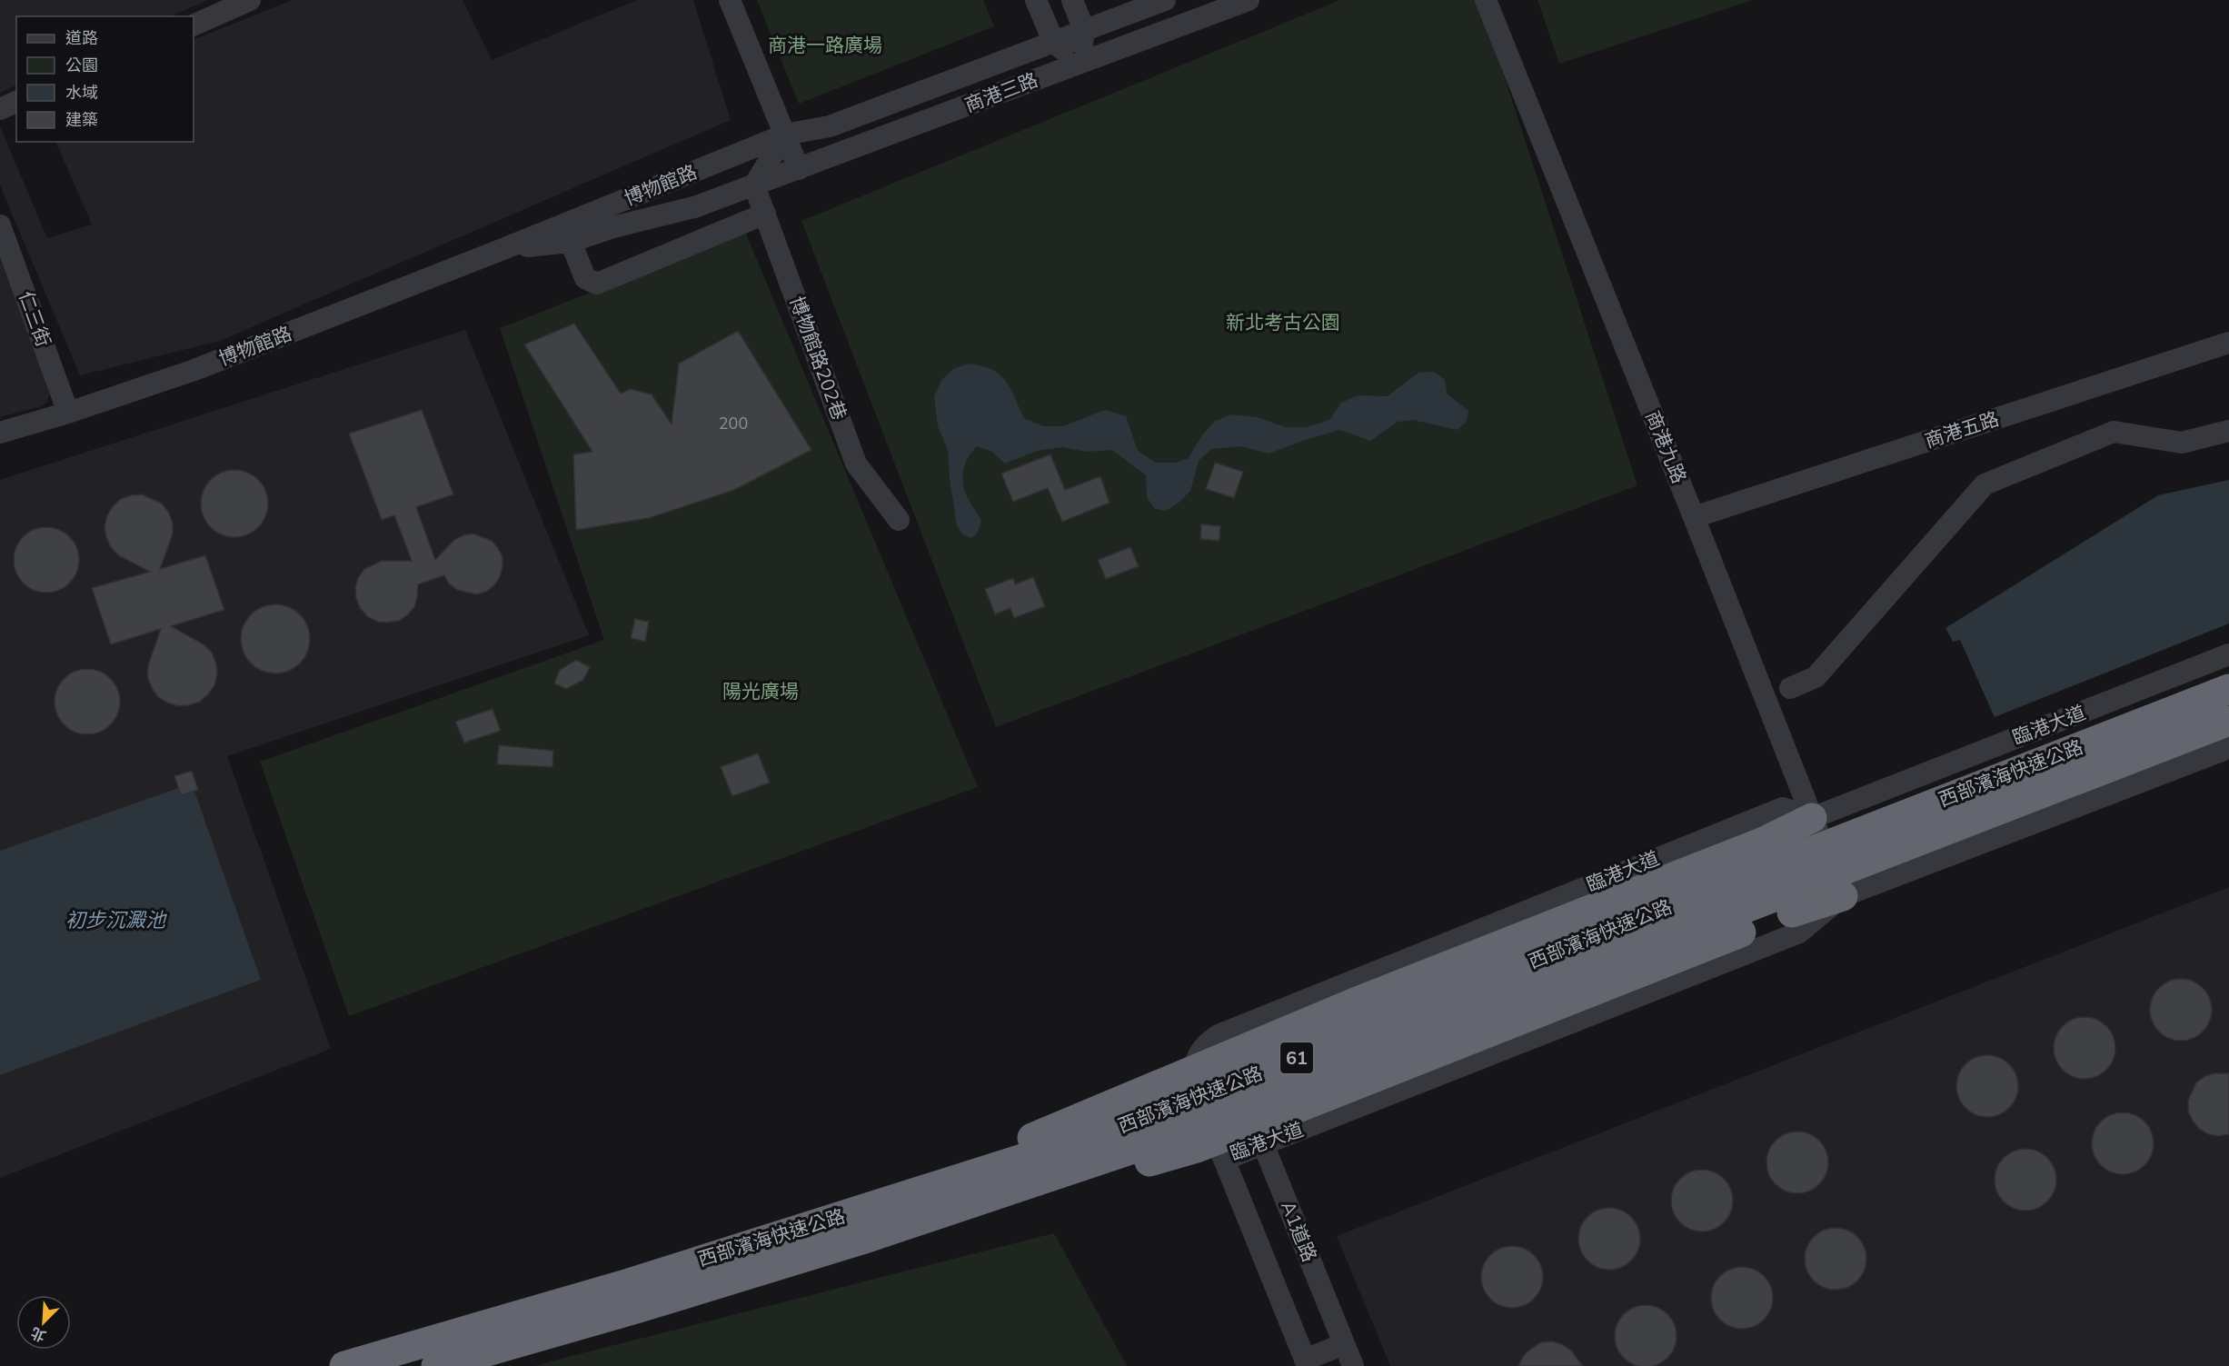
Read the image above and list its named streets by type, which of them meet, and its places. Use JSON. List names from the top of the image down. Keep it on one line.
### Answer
{"streets":{"highway":["西部濱海快速公路","61"],"street":["商港三路","博物館路","仁三街","博物館路202巷","商港五路","商港九路","臨港大道","A1道路"]},"crossings":[["商港三路","博物館路"],["商港三路","博物館路202巷"],["博物館路","仁三街"],["博物館路","博物館路202巷"],["商港五路","商港九路"],["商港九路","臨港大道"],["臨港大道","A1道路"]],"water":["初步沉澱池"],"parks":["商港一路廣場","新北考古公園","陽光廣場"],"house_numbers":["200"],"legend":["道路","公園","水域","建築"],"north":"bottom left"}
